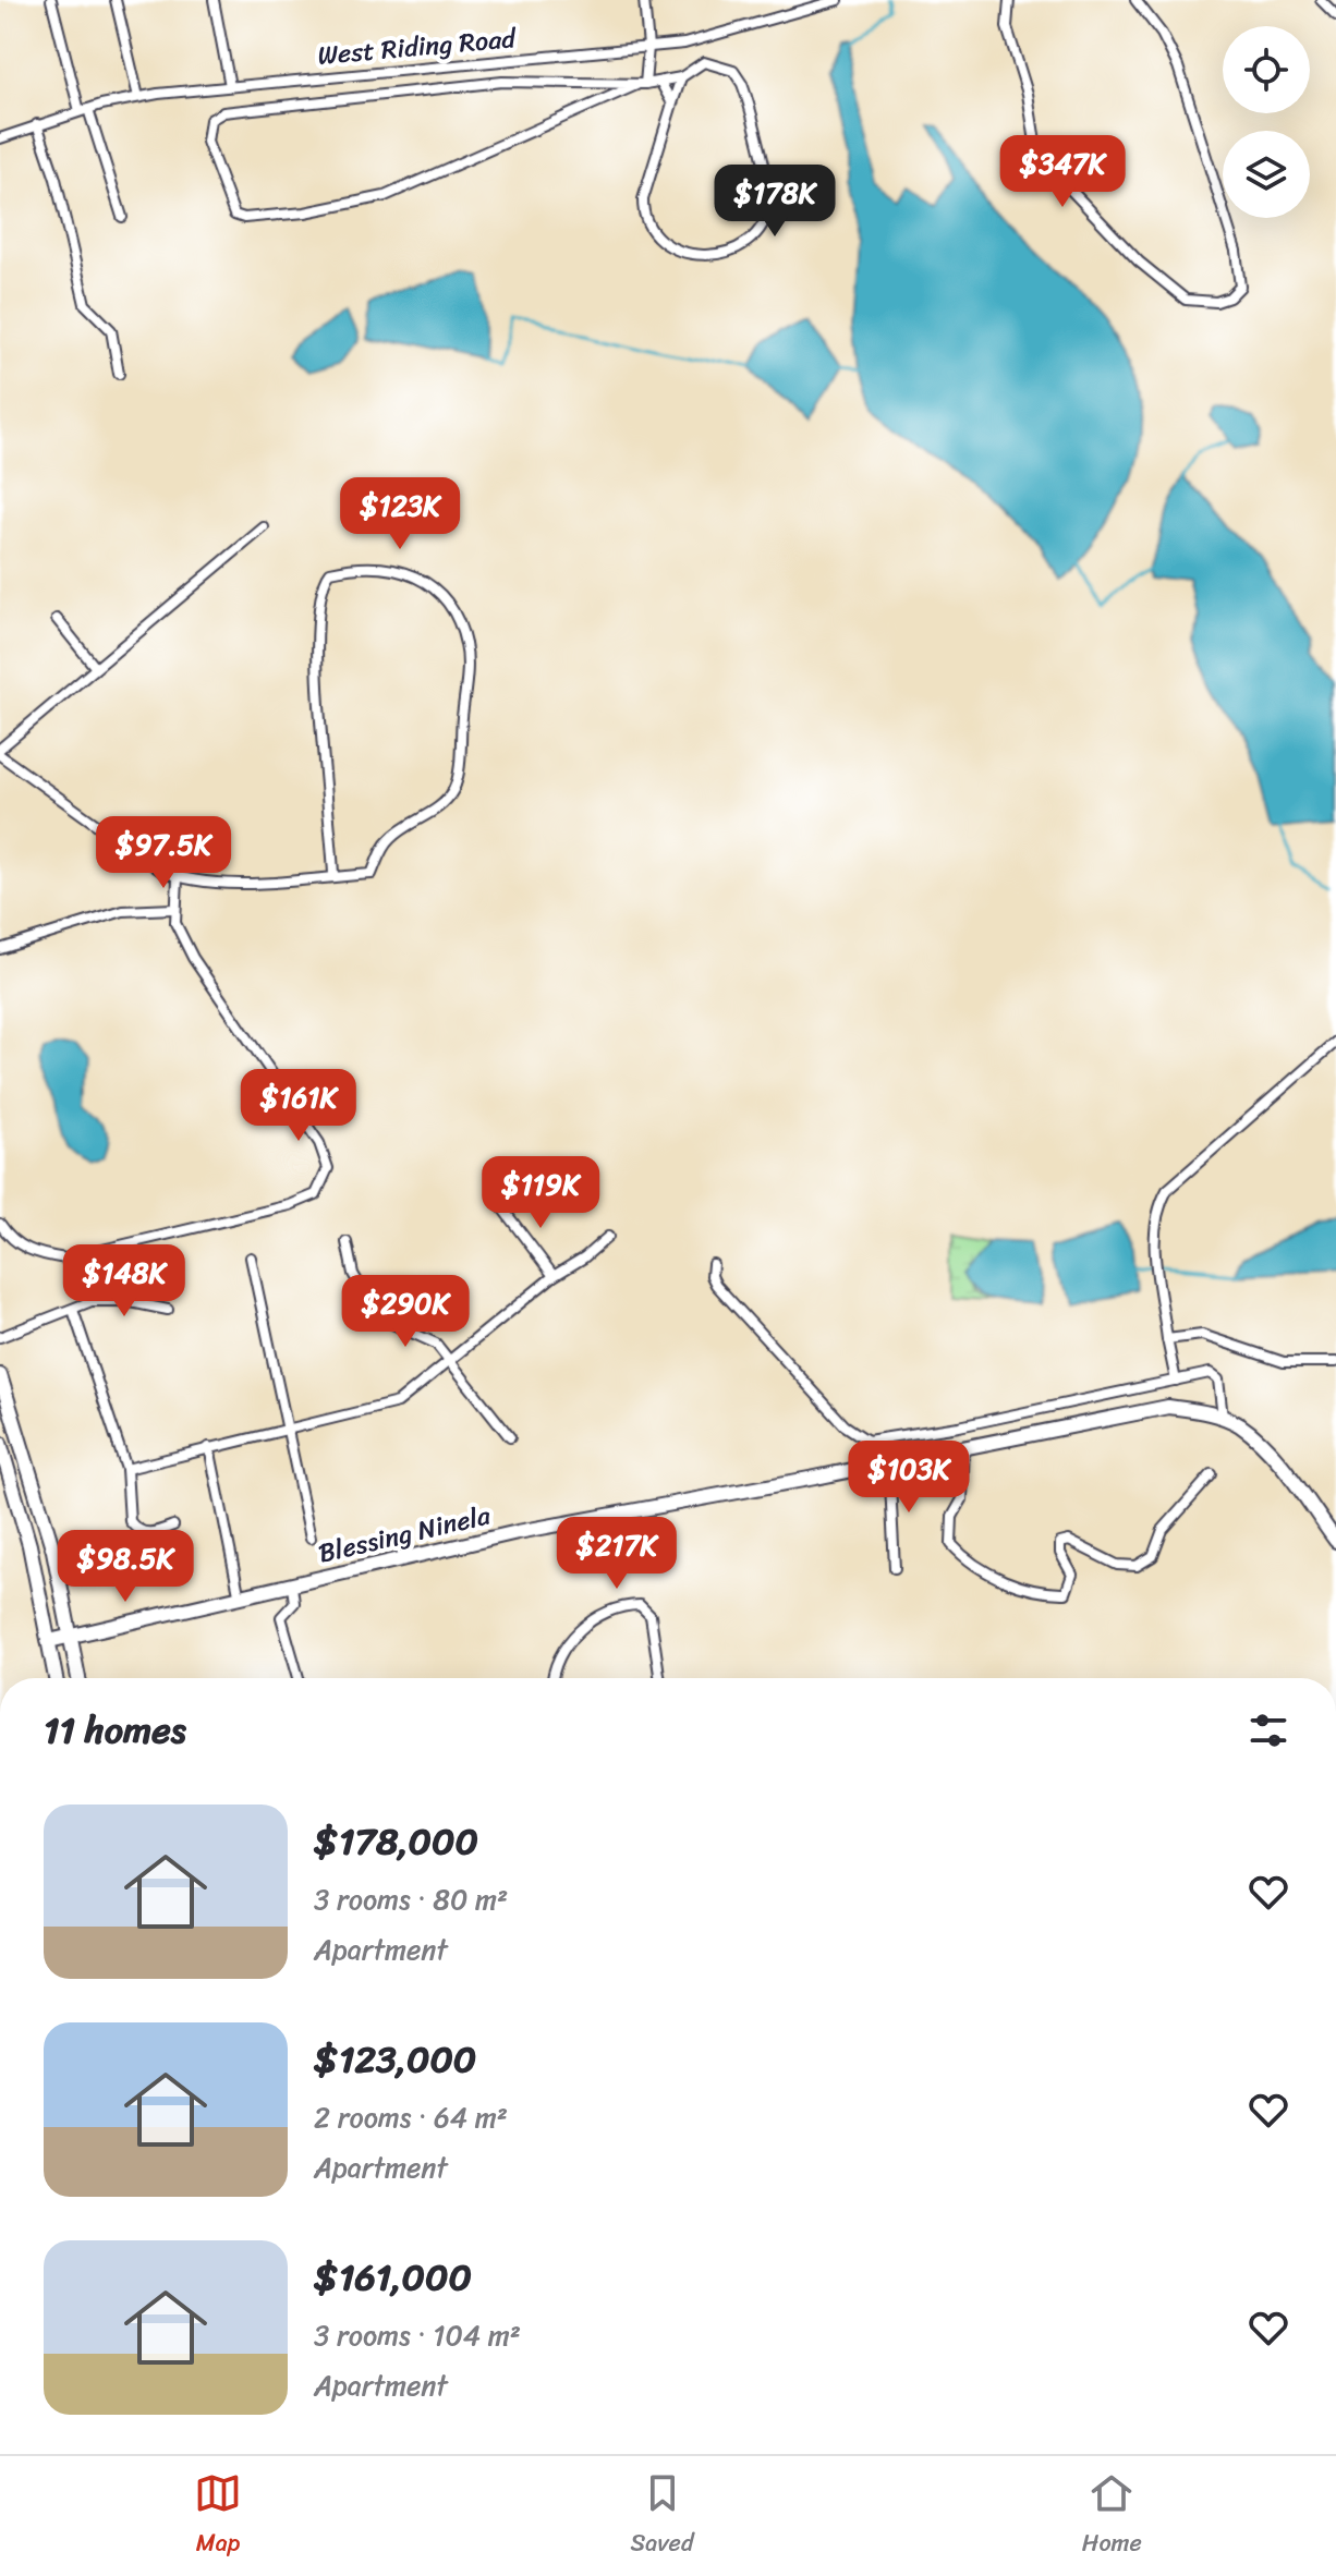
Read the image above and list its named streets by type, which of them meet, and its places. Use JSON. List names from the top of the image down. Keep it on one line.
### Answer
{"streets":{"street":["West Riding Road","Blessing Ninela"]},"page":{"price":["$347K","$178K","$123K","$97.5K","$161K","$119K","$148K","$290K","$103K","$217K","$98.5K"],"heading":"11 homes","list":[{"name":"$178,000","note":"3 rooms · 80 m² · Apartment"},{"name":"$123,000","note":"2 rooms · 64 m² · Apartment"},{"name":"$161,000","note":"3 rooms · 104 m² · Apartment"}],"tabs":["Map","Saved","Home"]}}
